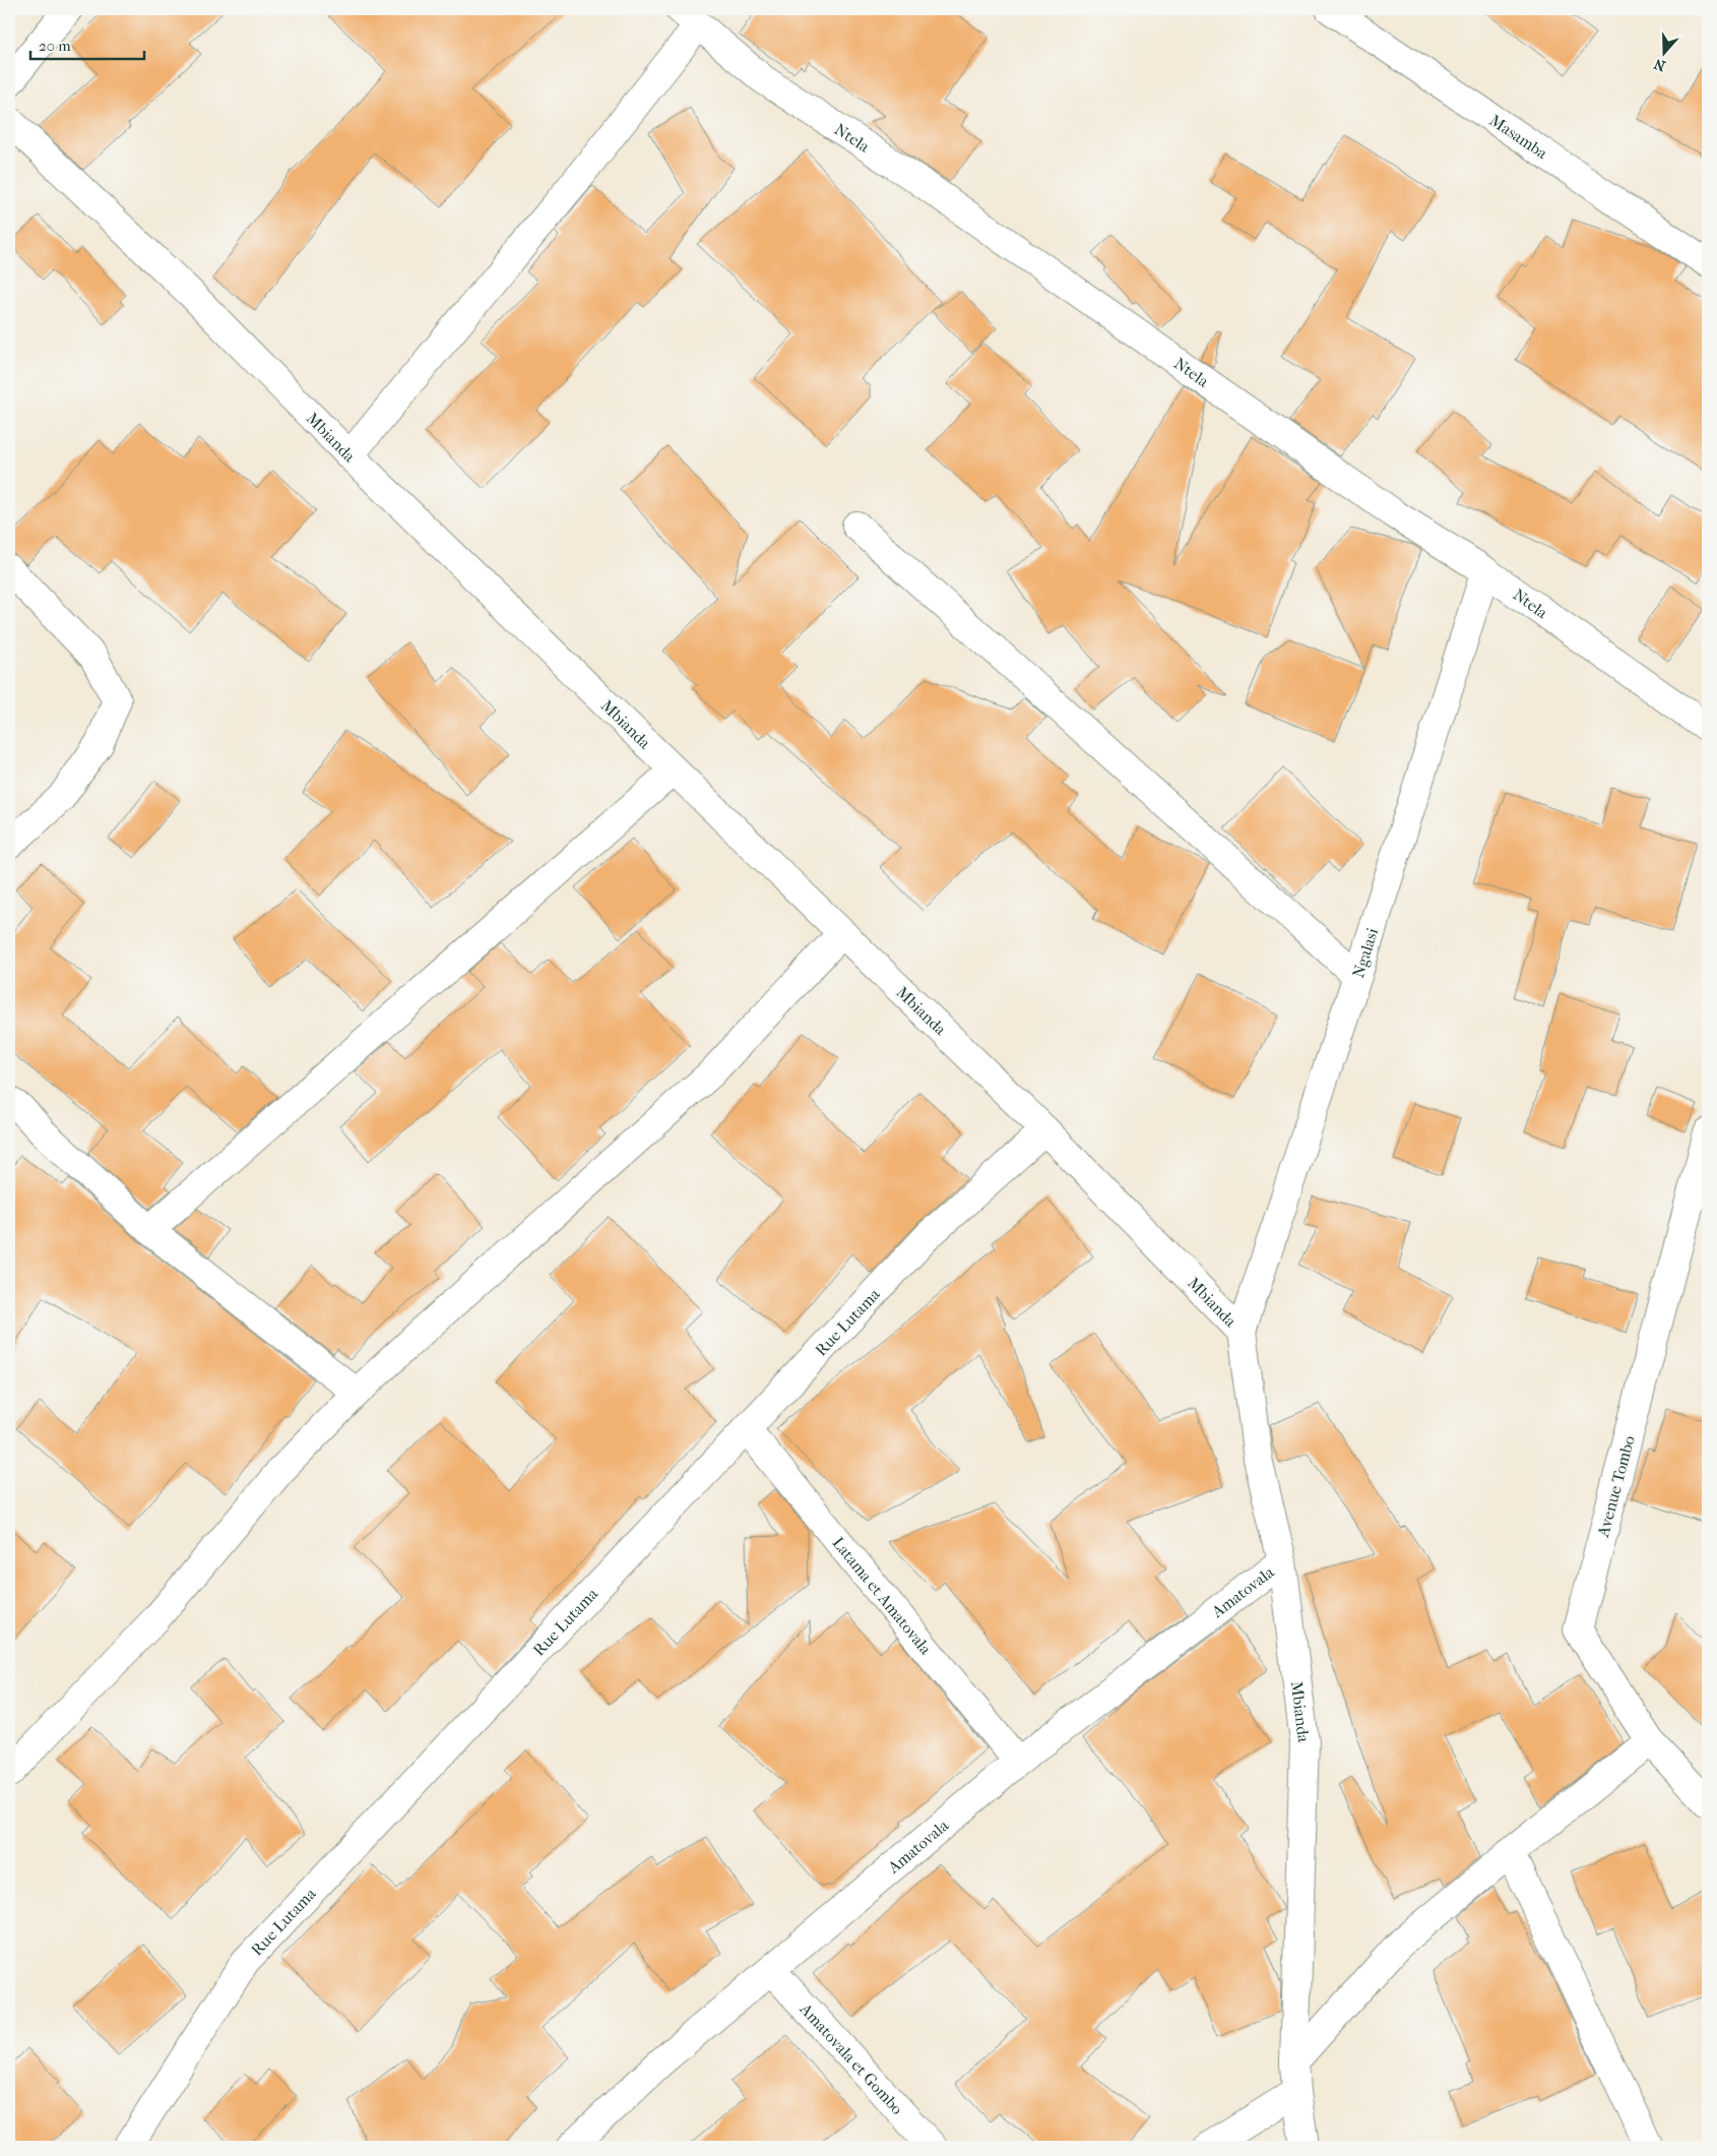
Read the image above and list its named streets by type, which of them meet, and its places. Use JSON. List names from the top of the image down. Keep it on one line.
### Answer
{"streets":{"street":["Masamba","Ntela","Mbianda","Ngalasi","Rue Lutama","Avenue Tombo","Amatovala","Latama et Amatovala","Amatovala et Gombo"]},"crossings":[["Ntela","Ngalasi"],["Mbianda","Ngalasi"],["Mbianda","Rue Lutama"],["Mbianda","Amatovala"],["Rue Lutama","Latama et Amatovala"],["Amatovala","Latama et Amatovala"],["Amatovala","Amatovala et Gombo"]],"scale_bar":"20 m","north":"bottom"}
